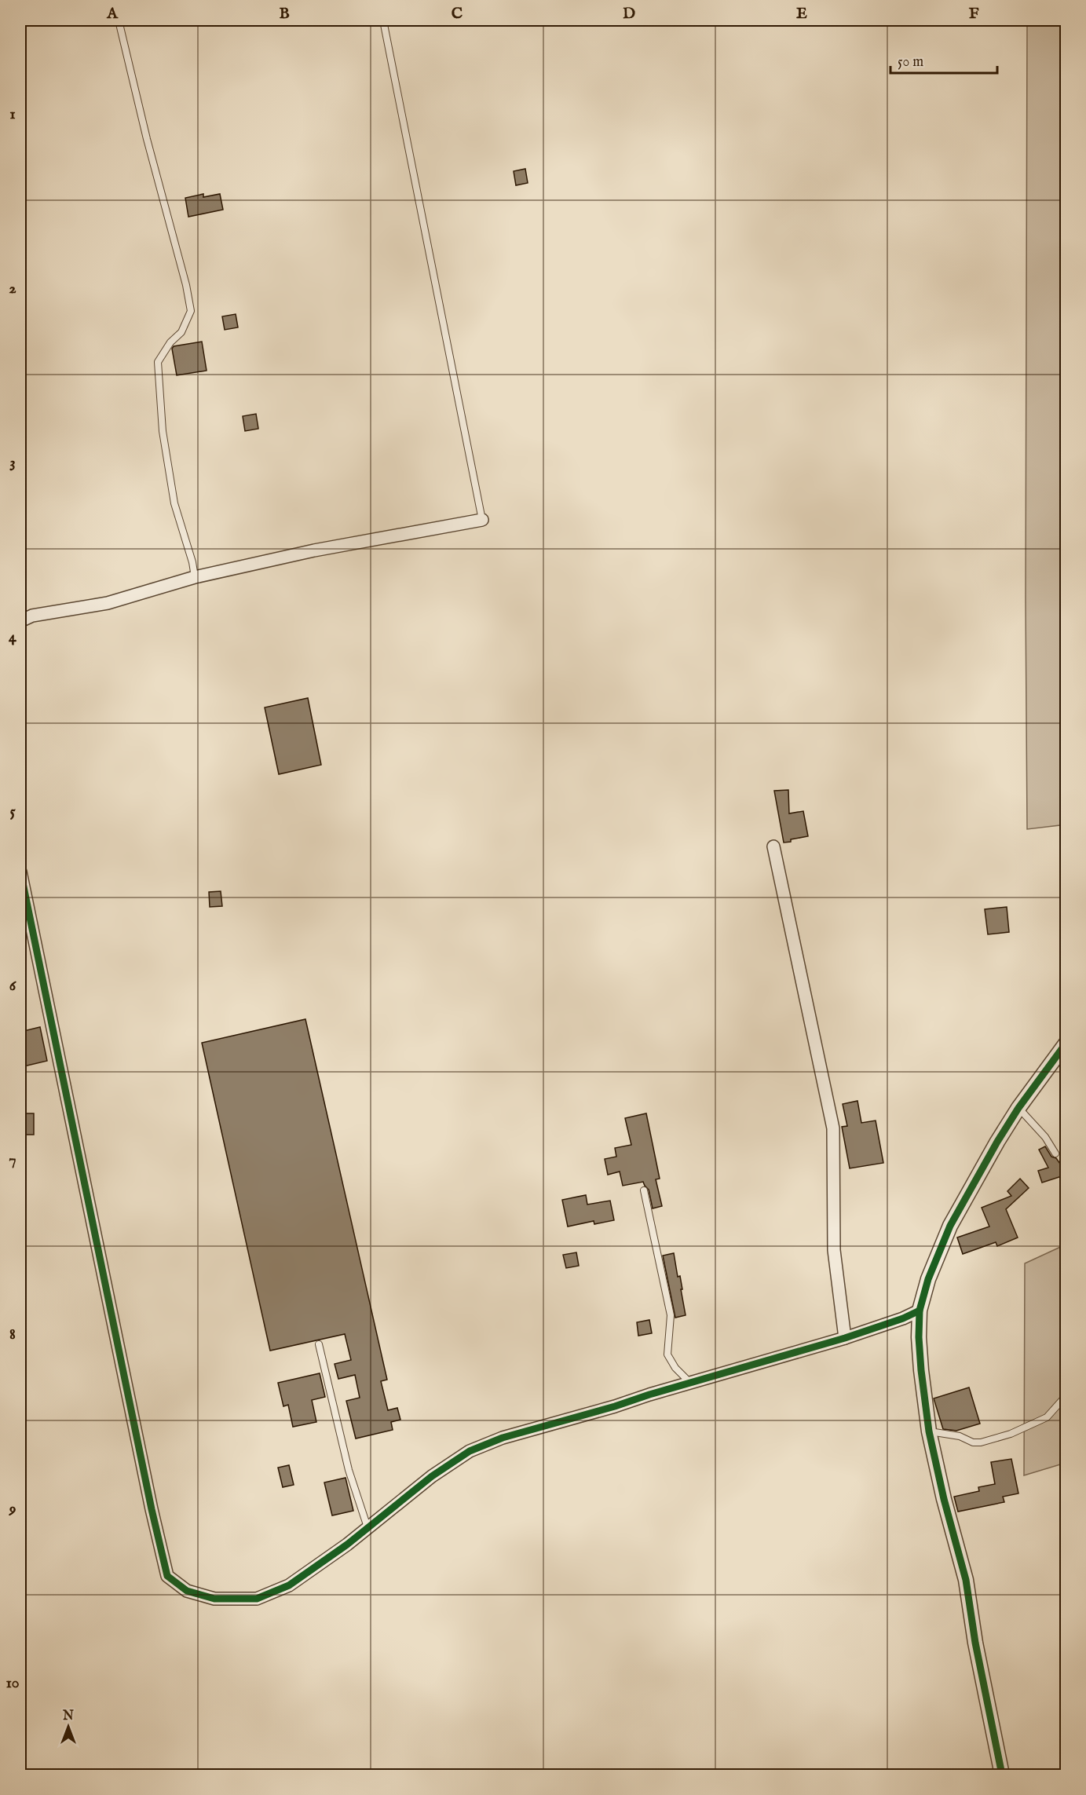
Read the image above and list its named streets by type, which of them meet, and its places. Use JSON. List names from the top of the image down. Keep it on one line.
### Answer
{"scale_bar":"50 m","north":"top","grid":{"columns":["A","B","C","D","E","F"],"rows":["1","2","3","4","5","6","7","8","9","10"]}}
